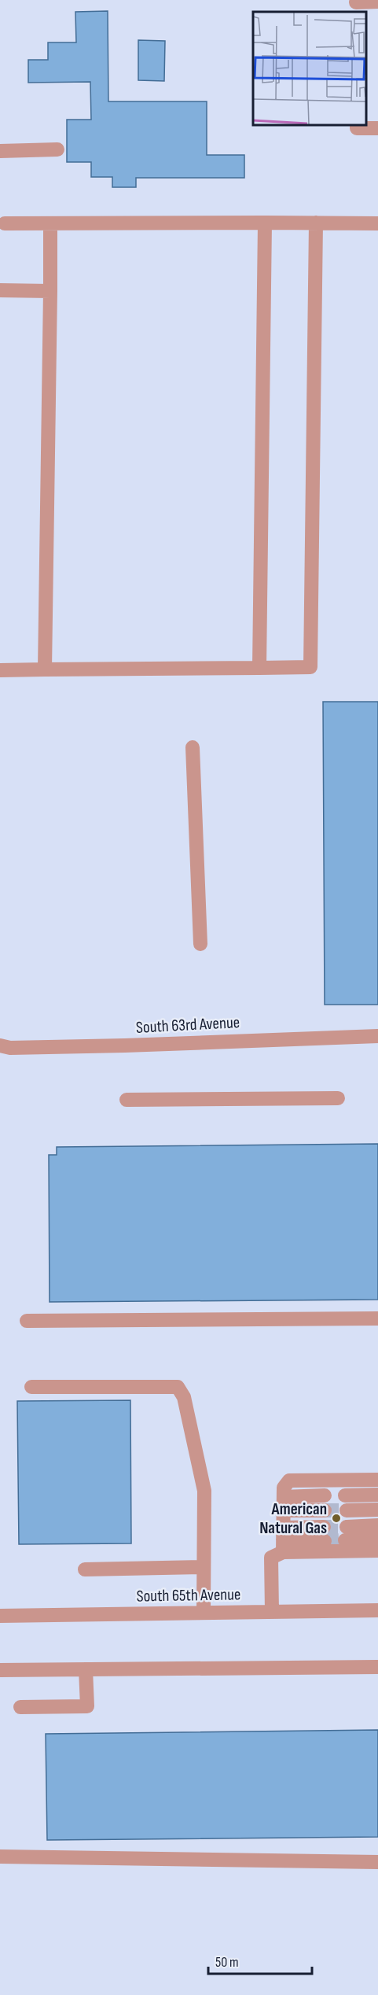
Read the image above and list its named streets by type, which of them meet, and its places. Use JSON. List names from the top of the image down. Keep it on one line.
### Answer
{"streets":{"street":["South 63rd Avenue","South 65th Avenue"]},"places":["American Natural Gas"],"scale_bar":"50 m"}
